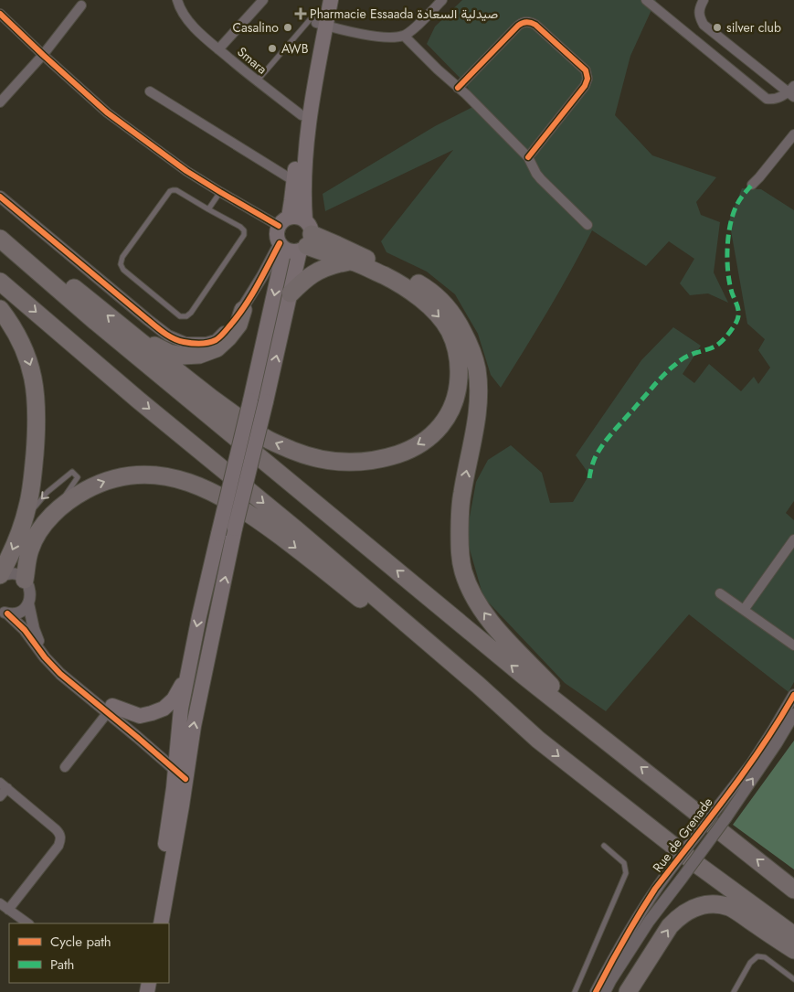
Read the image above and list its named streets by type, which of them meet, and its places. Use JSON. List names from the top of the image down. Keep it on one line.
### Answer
{"streets":{"street":["Smara","Rue de Grenade"]},"places":{"health":["Pharmacie Essaada صيدلية السعادة"],"other":["Casalino","silver club","AWB"]},"legend":["Cycle path","Path"]}
